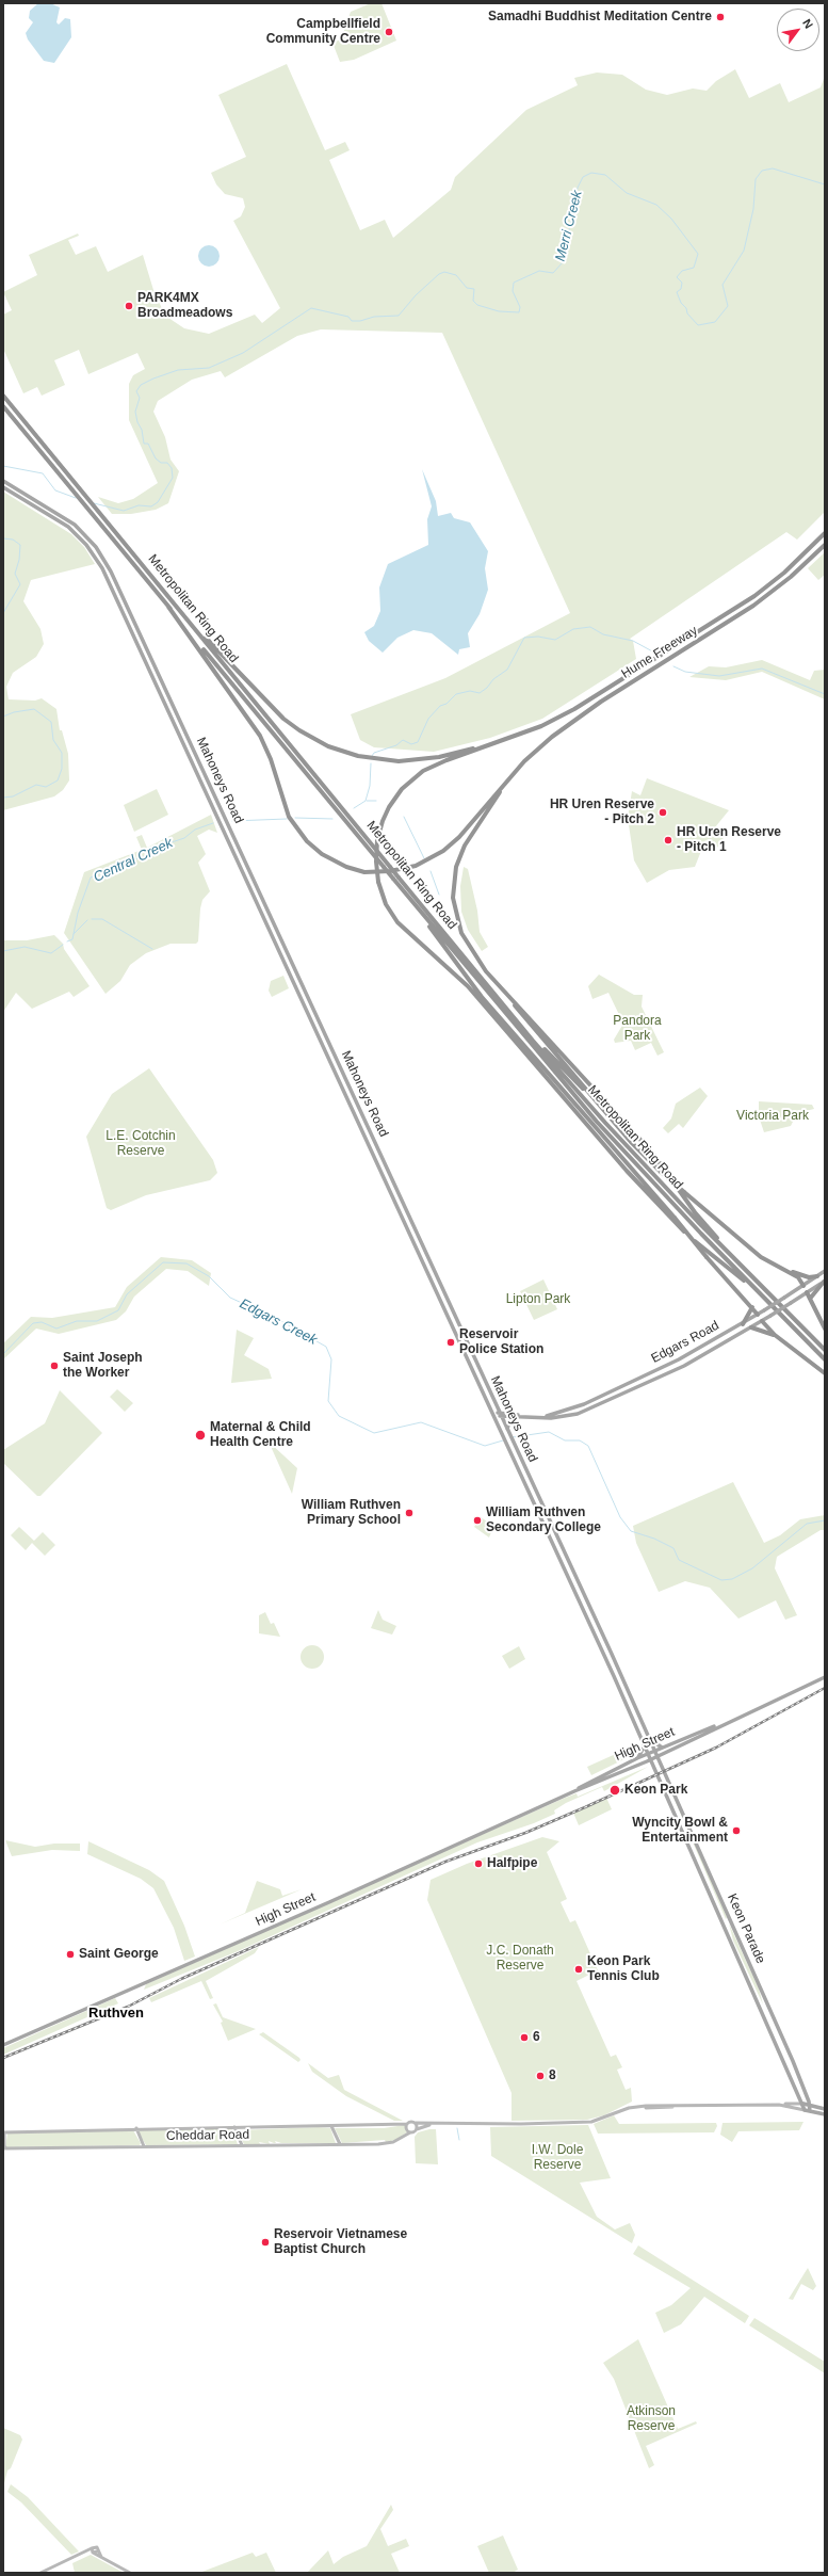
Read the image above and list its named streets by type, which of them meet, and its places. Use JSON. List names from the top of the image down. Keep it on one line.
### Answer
{"streets":{"highway":["Metropolitan Ring Road","Hume Freeway"],"main road":["Mahoneys Road","Edgars Road","High Street","Keon Parade","Cheddar Road"]},"crossings":[["Mahoneys Road","Edgars Road"],["Mahoneys Road","High Street"],["Mahoneys Road","Keon Parade"],["High Street","Keon Parade"]],"districts":["Ruthven"],"water":["Merri Creek","Central Creek","Edgars Creek"],"parks":["Pandora Park","Victoria Park","L.E. Cotchin Reserve","Lipton Park","J.C. Donath Reserve","I.W. Dole Reserve","Atkinson Reserve"],"places":["Samadhi Buddhist Meditation Centre","Campbellfield Community Centre","PARK4MX Broadmeadows","HR Uren Reserve - Pitch 2","HR Uren Reserve - Pitch 1","Reservoir Police Station","Saint Joseph the Worker","Maternal & Child Health Centre","William Ruthven Primary School","William Ruthven Secondary College","Keon Park","Wyncity Bowl & Entertainment","Halfpipe","Saint George","Keon Park Tennis Club","6","8","Reservoir Vietnamese Baptist Church"],"north":"top right"}
